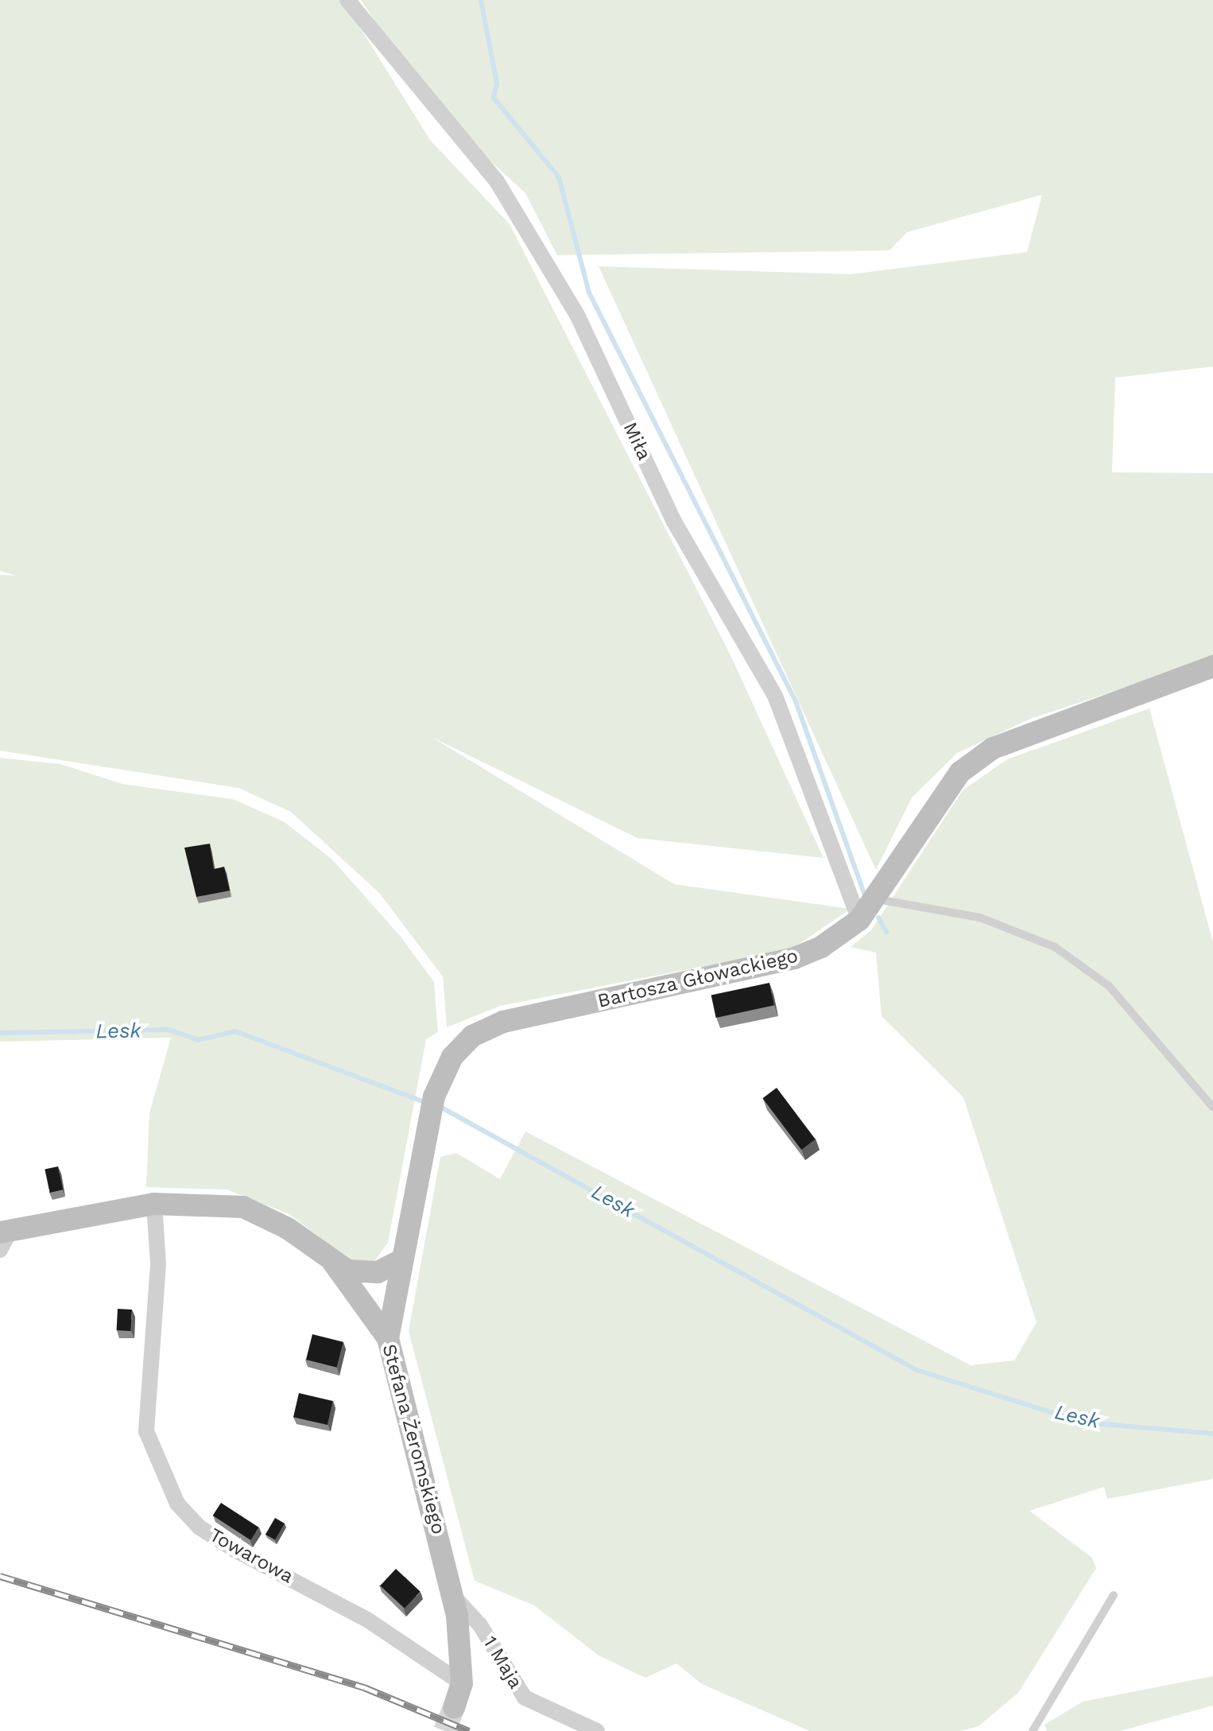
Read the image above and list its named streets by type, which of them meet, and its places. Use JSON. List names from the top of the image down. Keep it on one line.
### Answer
{"streets":{"street":["Miła","Bartosza Głowackiego","Stefana Żeromskiego","Towarowa","1 Maja"]},"crossings":[["Miła","Bartosza Głowackiego"],["Bartosza Głowackiego","Stefana Żeromskiego"],["Stefana Żeromskiego","Towarowa"],["Stefana Żeromskiego","1 Maja"]],"water":["Lesk"]}
